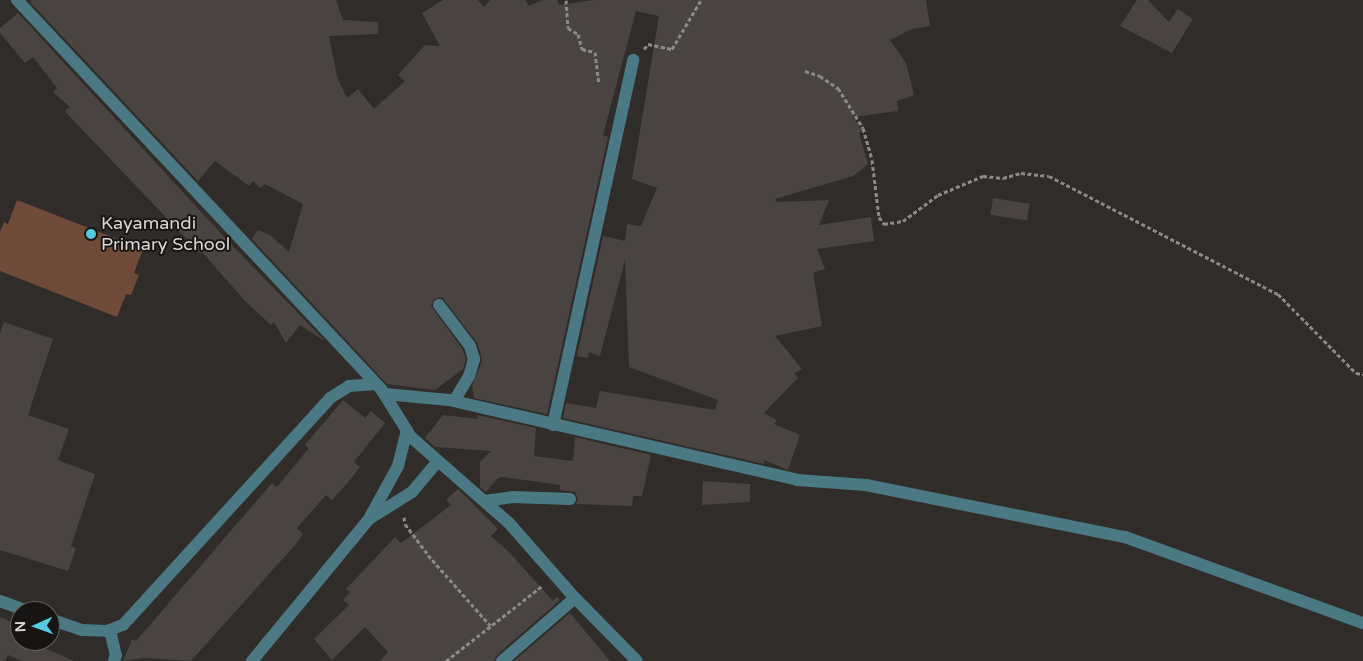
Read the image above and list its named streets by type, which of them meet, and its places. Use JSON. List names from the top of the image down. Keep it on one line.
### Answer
{"places":["Kayamandi Primary School"],"north":"left"}
